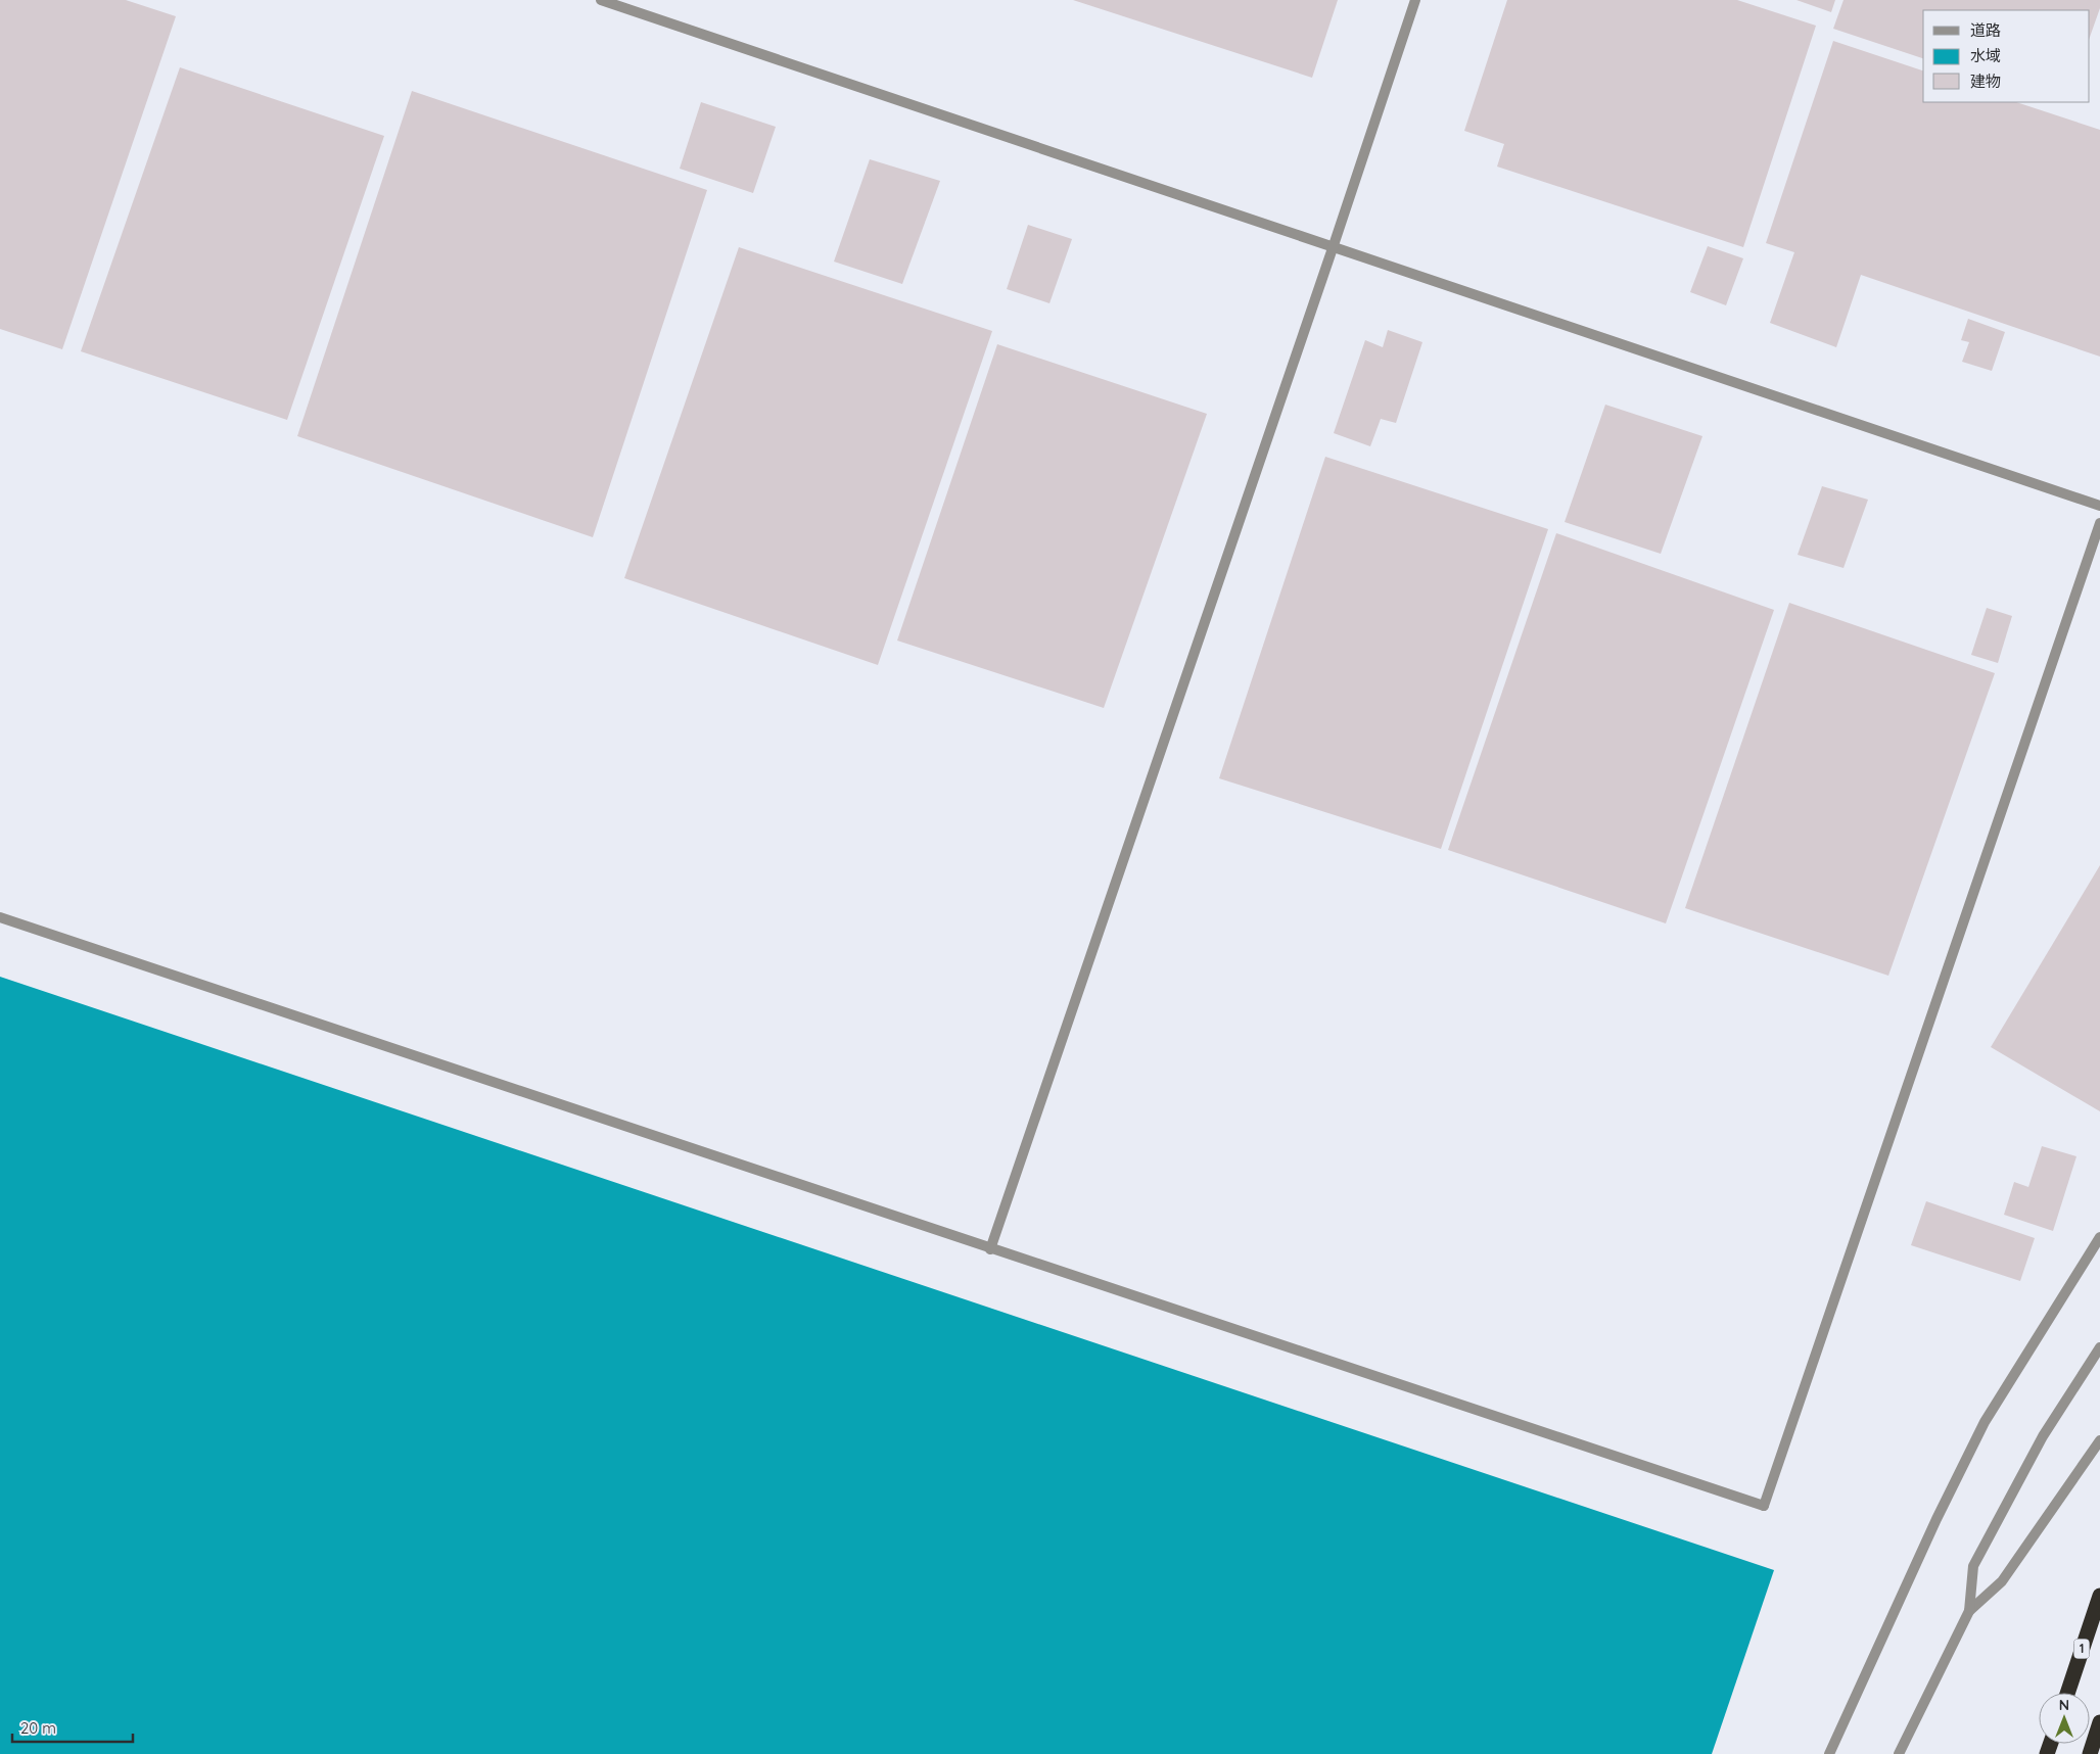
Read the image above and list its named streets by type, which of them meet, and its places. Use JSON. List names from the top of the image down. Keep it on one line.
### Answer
{"streets":{"highway":["1"]},"legend":["道路","水域","建物"],"scale_bar":"20 m","north":"top"}
